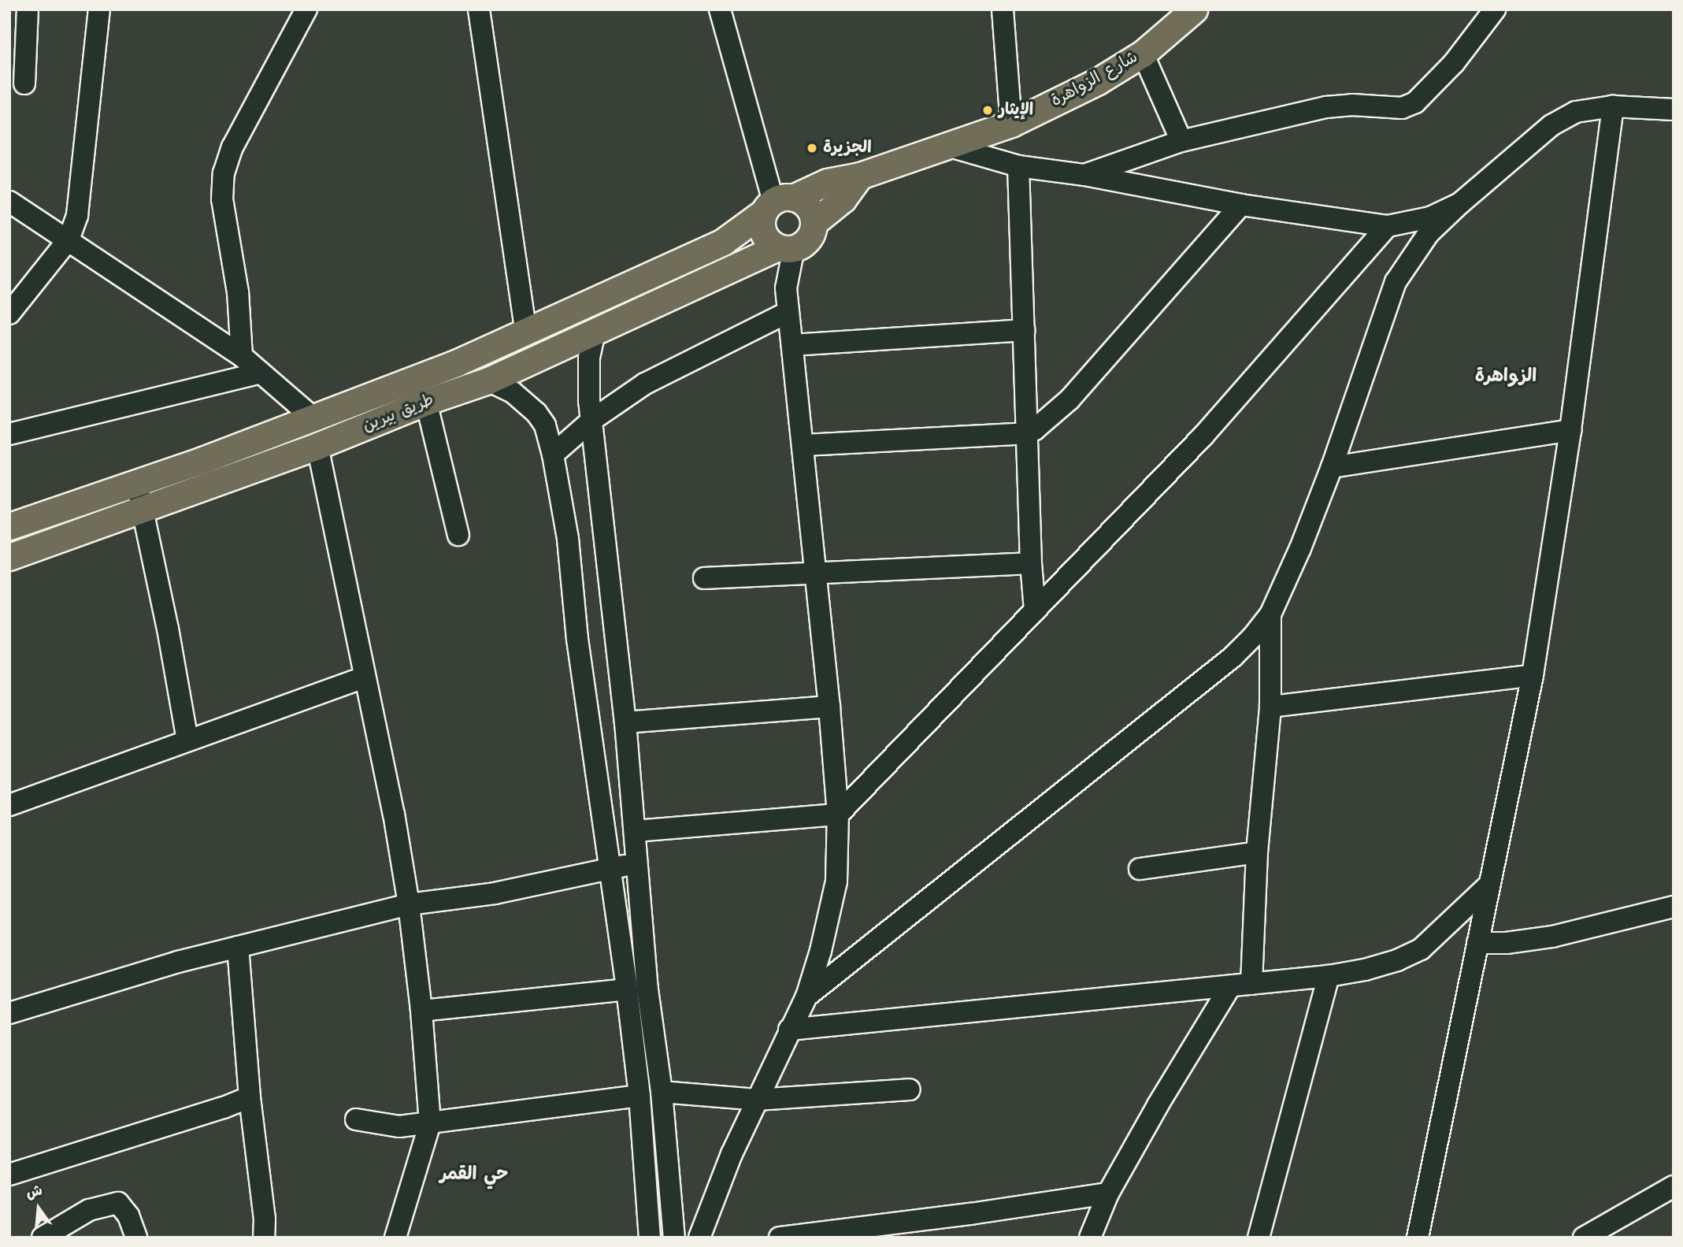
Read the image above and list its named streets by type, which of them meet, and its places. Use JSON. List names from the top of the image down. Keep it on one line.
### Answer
{"streets":{"main road":["شارع الزواهرة","طريق بيرين"]},"crossings":[["شارع الزواهرة","طريق بيرين"]],"districts":["الزواهرة","حي القمر"],"places":["الإيثار","الجزيرة"],"north":"top"}
